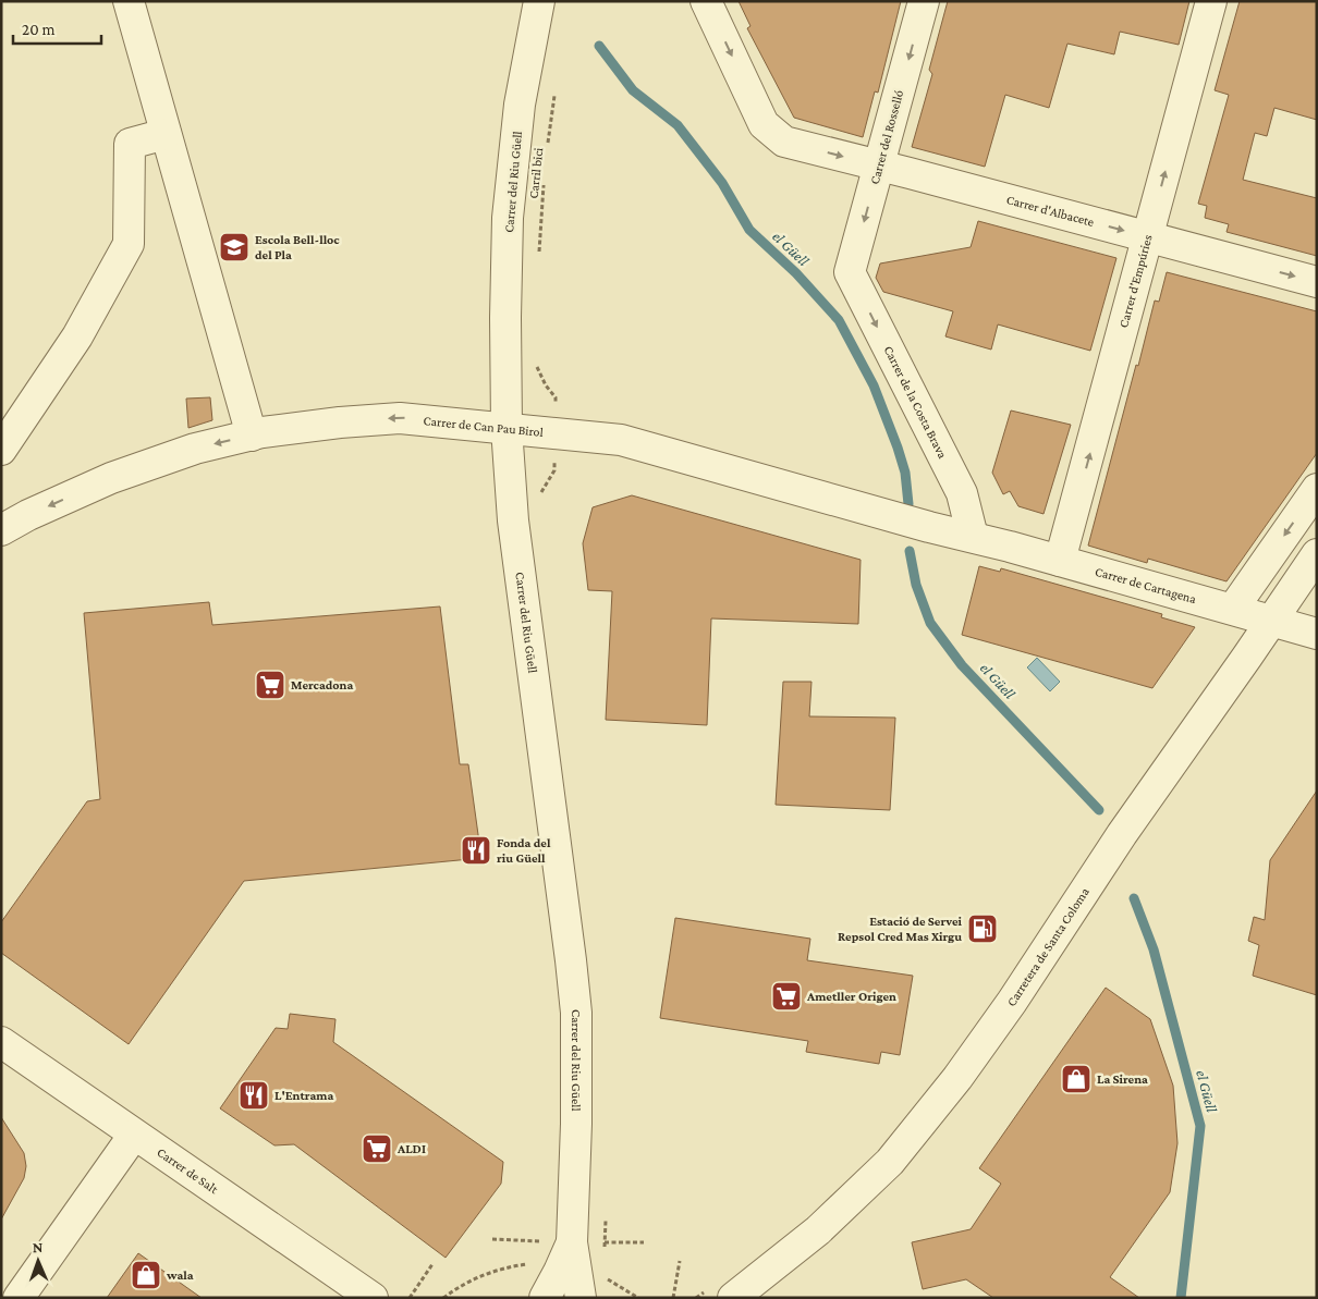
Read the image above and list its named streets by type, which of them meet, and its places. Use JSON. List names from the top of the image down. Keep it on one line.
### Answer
{"streets":{"street":["Carrer del Rosselló","Carrer del Riu Güell","Carrer d'Albacete","Carrer d'Empúries","Carrer de la Costa Brava","Carrer de Can Pau Birol","Carrer de Cartagena","Carretera de Santa Coloma","Carrer de Salt"],"path":["Carril bici"]},"crossings":[["Carrer del Rosselló","Carrer d'Albacete"],["Carrer del Rosselló","Carrer de la Costa Brava"],["Carrer del Riu Güell","Carrer de Can Pau Birol"],["Carrer d'Albacete","Carrer d'Empúries"],["Carrer d'Empúries","Carrer de Cartagena"],["Carrer de la Costa Brava","Carrer de Can Pau Birol"],["Carrer de la Costa Brava","Carrer de Cartagena"],["Carrer de Can Pau Birol","Carrer de Cartagena"],["Carrer de Cartagena","Carretera de Santa Coloma"]],"one_way":["Carrer del Rosselló","Carrer d'Albacete","Carrer d'Empúries","Carrer de la Costa Brava","Carrer de Can Pau Birol"],"water":["el Güell"],"places":{"school or university":["Escola Bell-lloc del Pla"],"supermarket":["Mercadona","Ametller Origen","ALDI"],"restaurant":["Fonda del riu Güell","L'Entrama"],"fuel station":["Estació de Servei Repsol Cred Mas Xirgu"],"shop":["La Sirena","wala"]},"scale_bar":"20 m","north":"top"}
